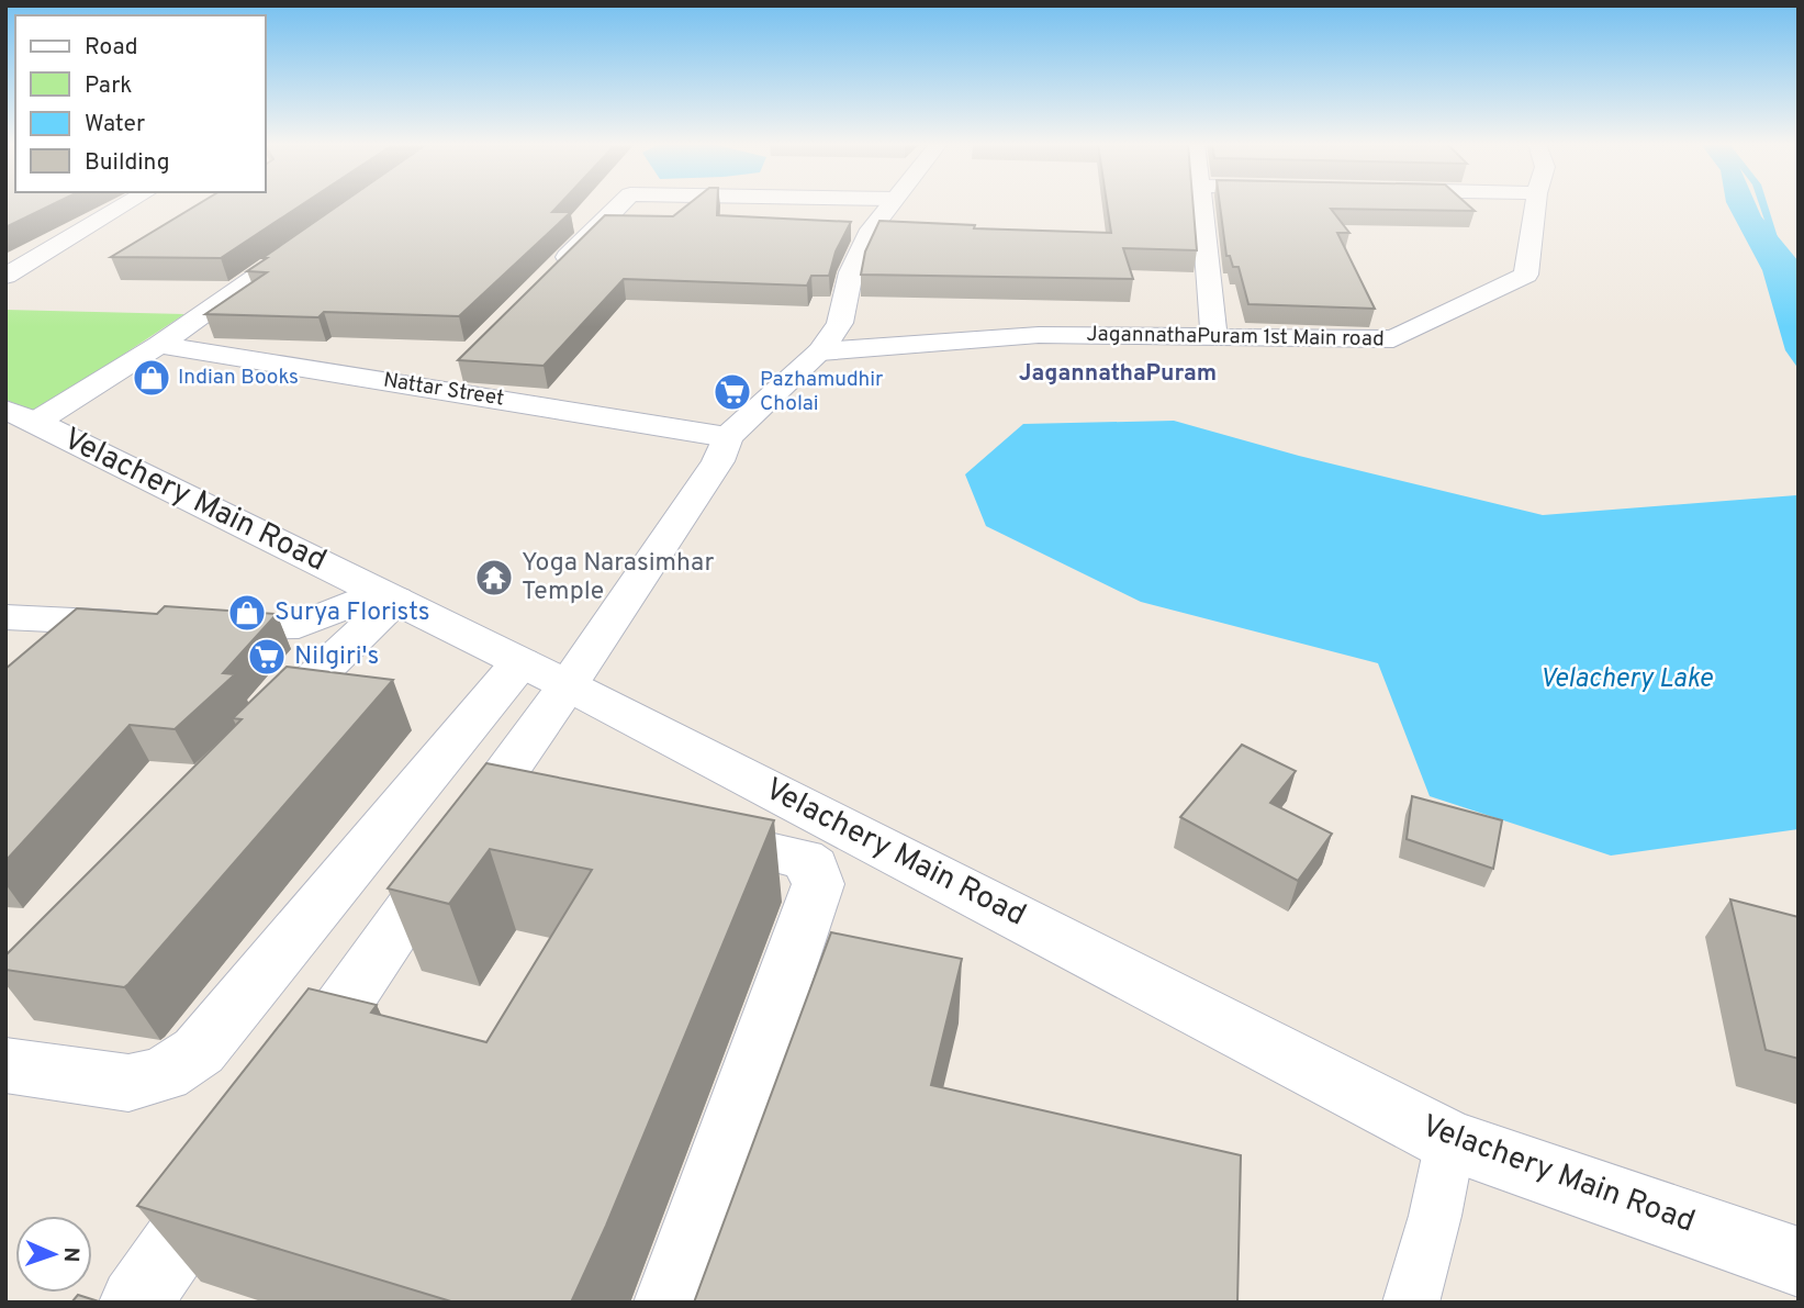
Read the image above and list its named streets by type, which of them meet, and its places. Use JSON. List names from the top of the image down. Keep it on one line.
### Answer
{"streets":{"street":["JagannathaPuram 1st Main road","Nattar Street","Velachery Main Road"]},"districts":["JagannathaPuram"],"water":["Velachery Lake"],"places":{"shop":["Indian Books","Surya Florists"],"supermarket":["Pazhamudhir Cholai","Nilgiri's"],"temple":["Yoga Narasimhar Temple"]},"legend":["Road","Park","Water","Building"],"north":"right"}
